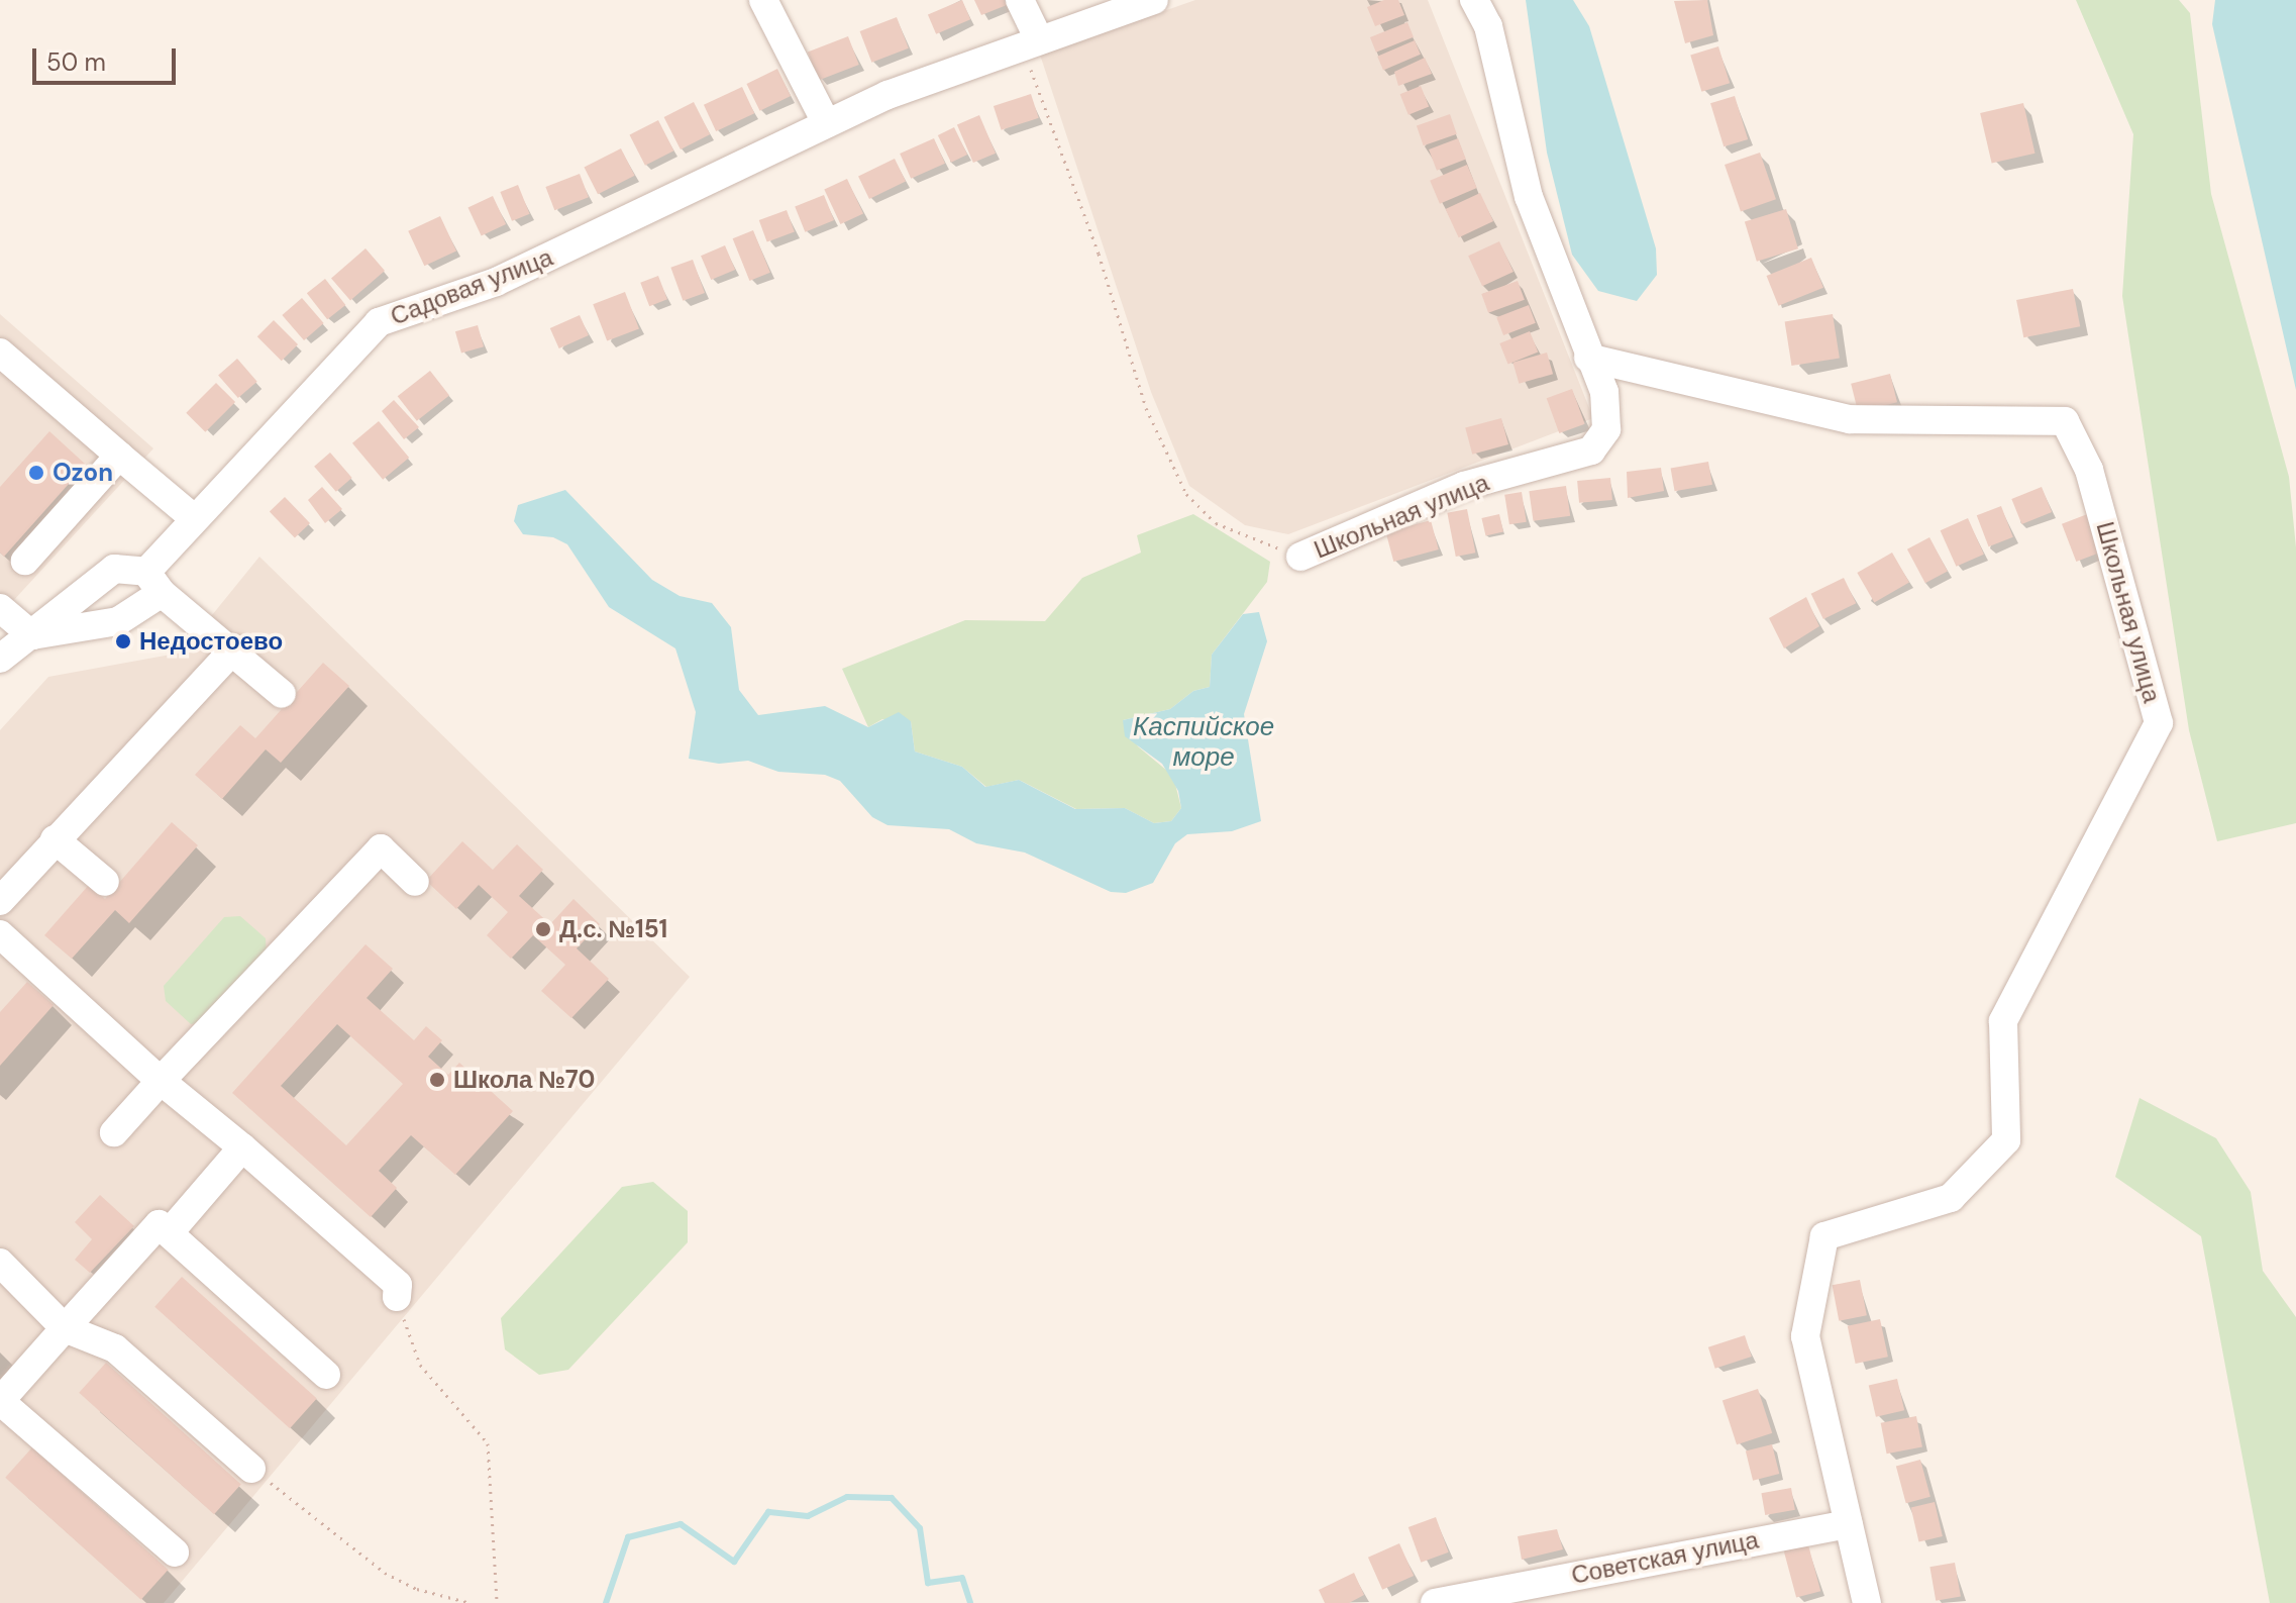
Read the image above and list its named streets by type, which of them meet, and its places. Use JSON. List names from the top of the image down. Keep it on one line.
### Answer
{"streets":{"street":["Садовая улица","Школьная улица","Советская улица"]},"crossings":[["Школьная улица","Советская улица"]],"water":["Каспийское море"],"places":["Ozon","Недостоево","Д.с. №151","Школа №70"],"scale_bar":"50 m"}
